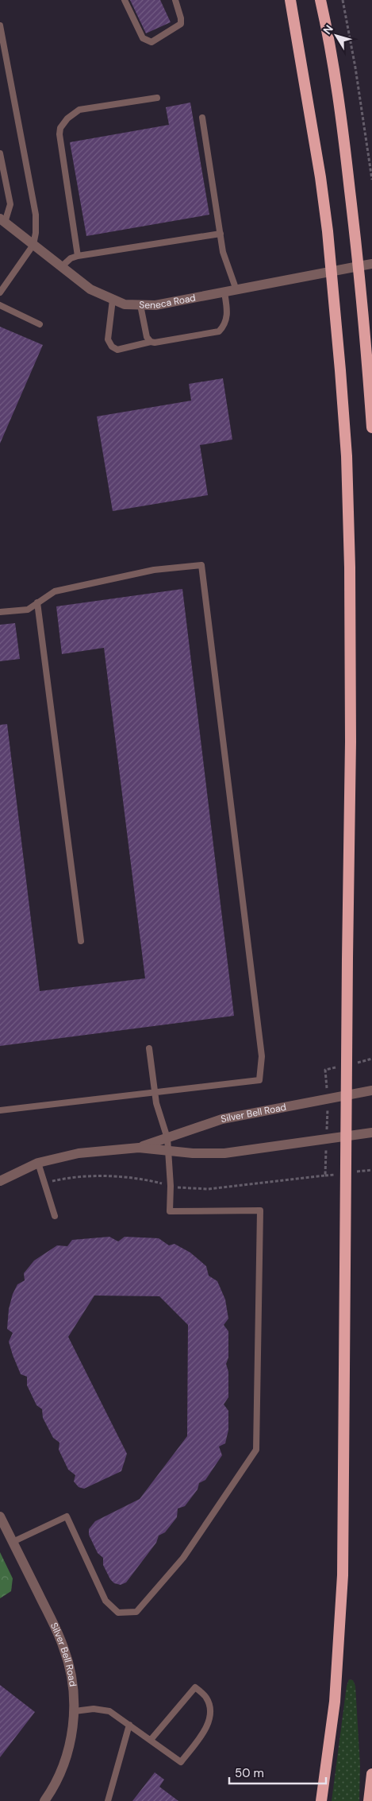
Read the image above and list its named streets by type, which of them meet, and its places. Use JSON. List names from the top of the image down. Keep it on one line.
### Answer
{"streets":{"street":["Seneca Road","Silver Bell Road"]},"scale_bar":"50 m","north":"top left"}
